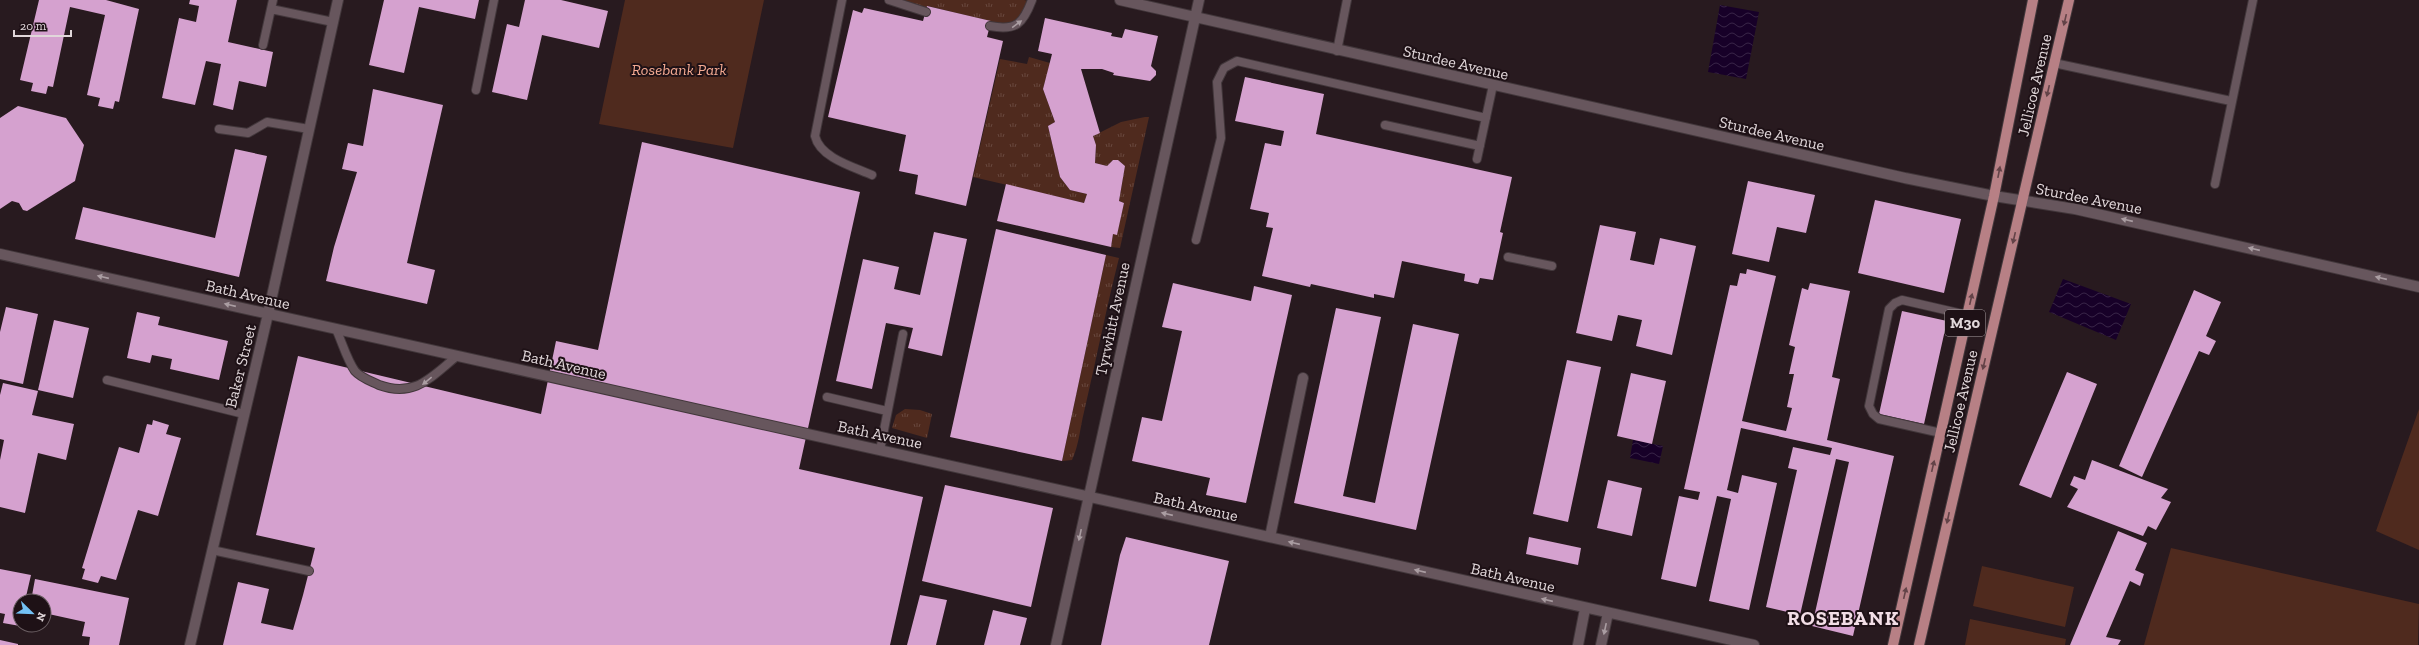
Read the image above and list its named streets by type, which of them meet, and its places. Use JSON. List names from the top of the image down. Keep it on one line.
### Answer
{"streets":{"main road":["Jellicoe Avenue","M30"],"street":["Sturdee Avenue","Bath Avenue","Tyrwhitt Avenue","Baker Street"]},"crossings":[["Sturdee Avenue","Jellicoe Avenue"],["Sturdee Avenue","Tyrwhitt Avenue"],["Bath Avenue","Tyrwhitt Avenue"],["Bath Avenue","Baker Street"]],"one_way":["Bath Avenue"],"districts":["ROSEBANK"],"parks":["Rosebank Park"],"scale_bar":"20 m","north":"bottom right"}
